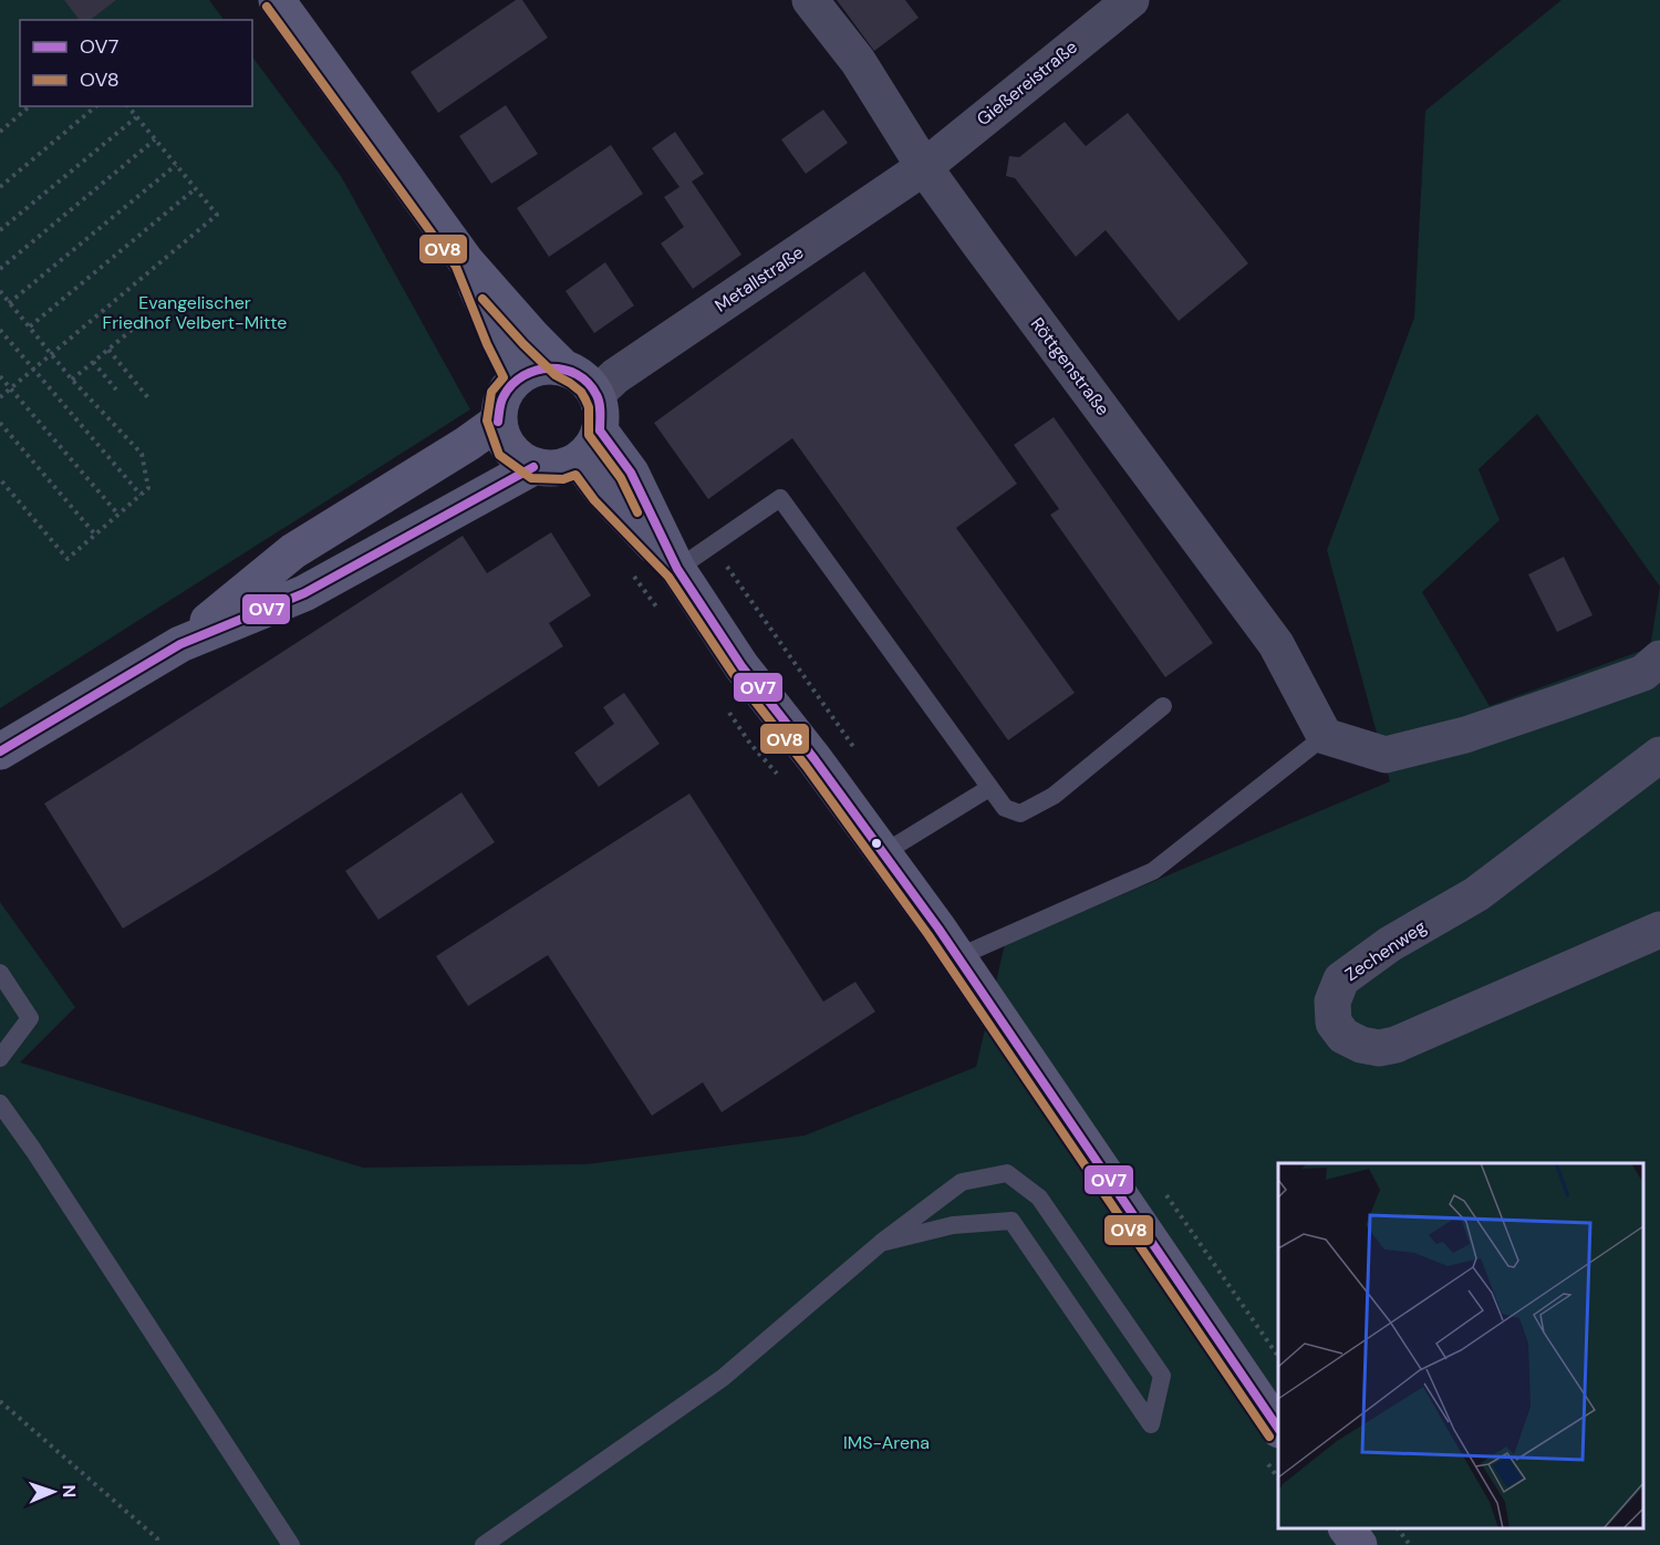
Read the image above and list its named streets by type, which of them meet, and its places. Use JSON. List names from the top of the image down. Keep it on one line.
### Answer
{"streets":{"street":["Gießereistraße","Metallstraße","Röttgenstraße","Zechenweg"]},"crossings":[["Gießereistraße","Metallstraße"],["Gießereistraße","Röttgenstraße"],["Metallstraße","Röttgenstraße"]],"parks":["Evangelischer Friedhof Velbert-Mitte","IMS-Arena"],"lines":["transit line OV8","transit line OV7"],"legend":["OV7","OV8"],"north":"right"}
